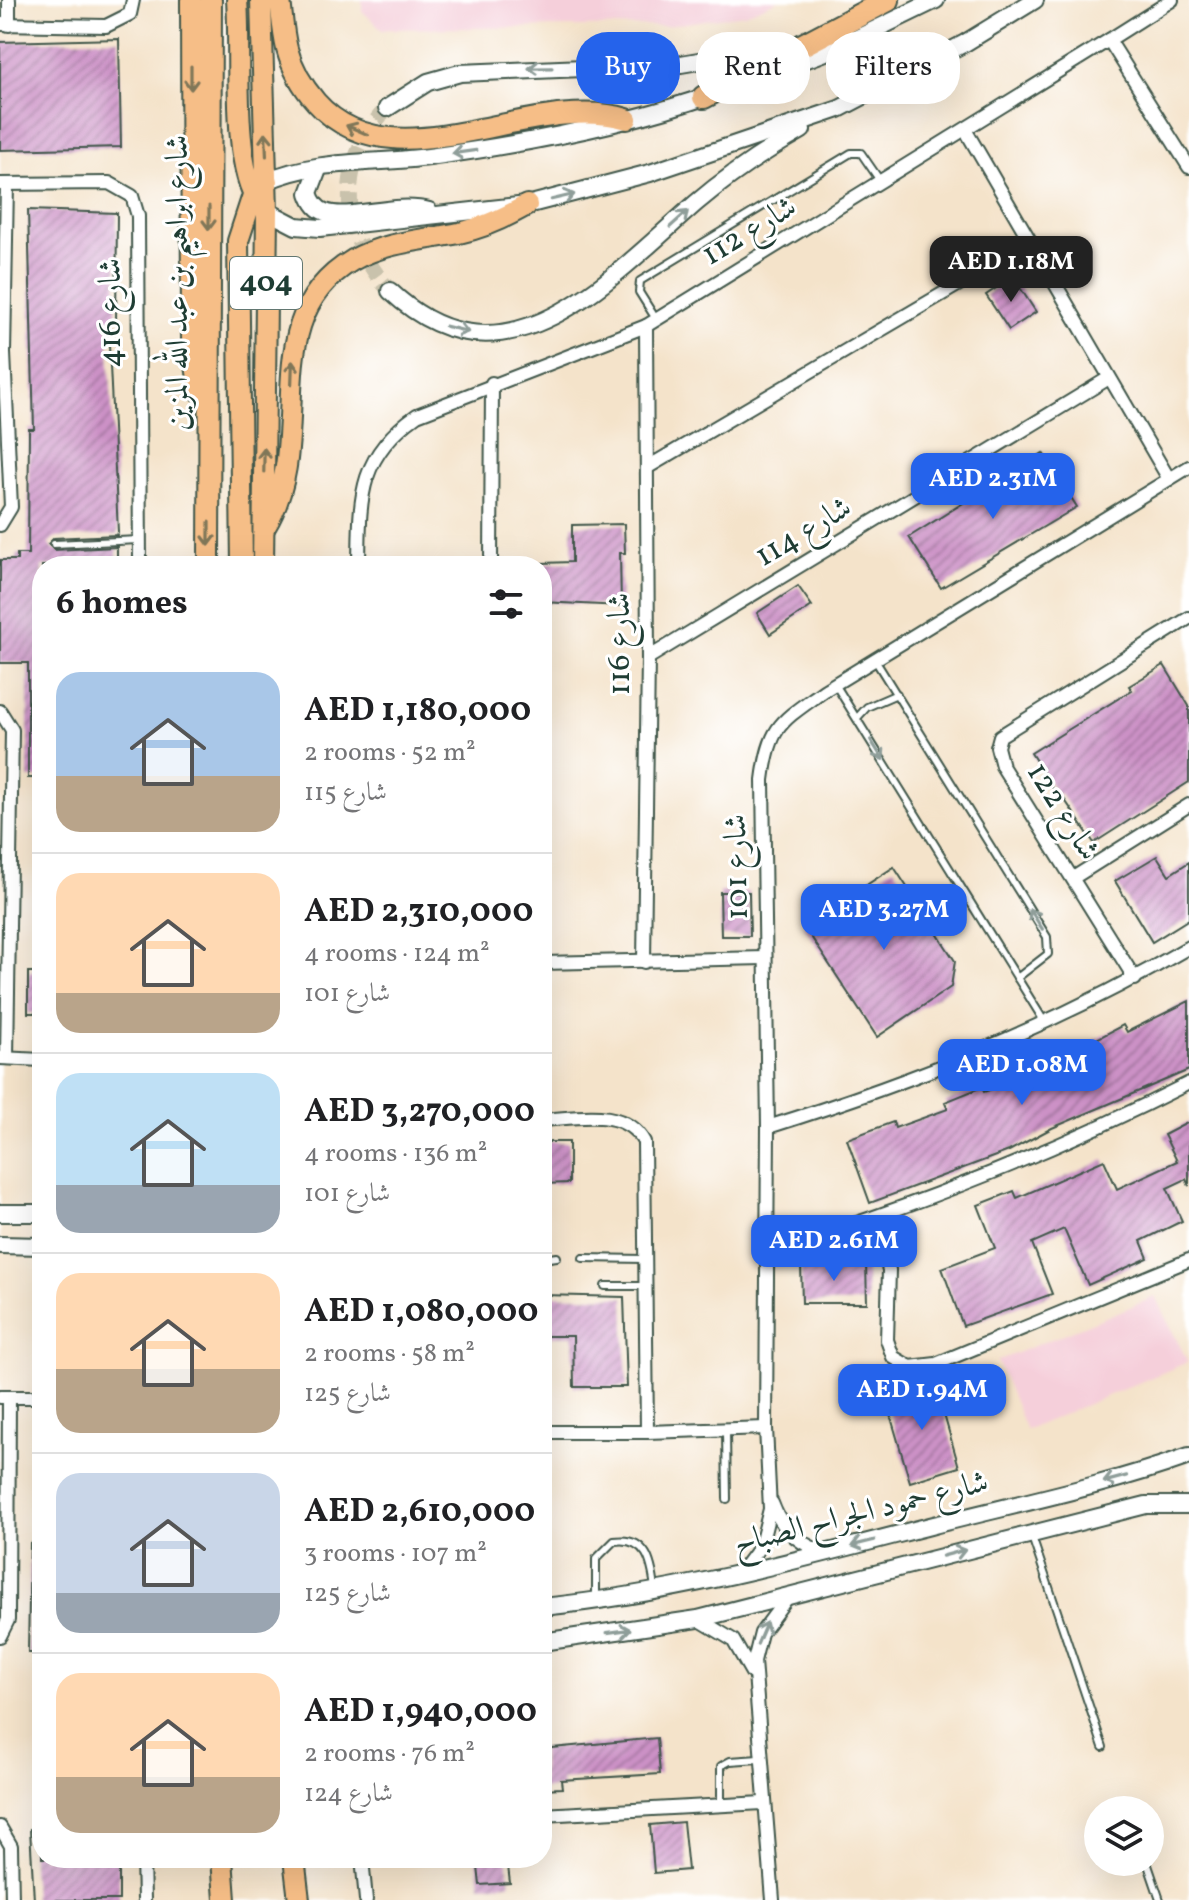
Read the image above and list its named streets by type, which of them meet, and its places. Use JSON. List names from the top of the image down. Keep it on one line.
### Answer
{"streets":{"main road":["شارع ابراهيم بن عبد الله المزين","404"],"street":["شارع 112","شارع 416","شارع 114","شارع 116","شارع 122","شارع 101","شارع حمود الجراح الصباح"]},"crossings":[["شارع 112","شارع 116"],["شارع 114","شارع 116"],["شارع 101","شارع حمود الجراح الصباح"]],"page":{"chip":["Buy","Rent","Filters"],"price":["AED 1.18M","AED 2.31M","AED 3.27M","AED 1.08M","AED 2.61M","AED 1.94M"],"heading":"6 homes","list":[{"name":"AED 1,180,000","note":"2 rooms · 52 m² · شارع 115"},{"name":"AED 2,310,000","note":"4 rooms · 124 m² · شارع 101"},{"name":"AED 3,270,000","note":"4 rooms · 136 m² · شارع 101"},{"name":"AED 1,080,000","note":"2 rooms · 58 m² · شارع 125"},{"name":"AED 2,610,000","note":"3 rooms · 107 m² · شارع 125"},{"name":"AED 1,940,000","note":"2 rooms · 76 m² · شارع 124"}]}}
